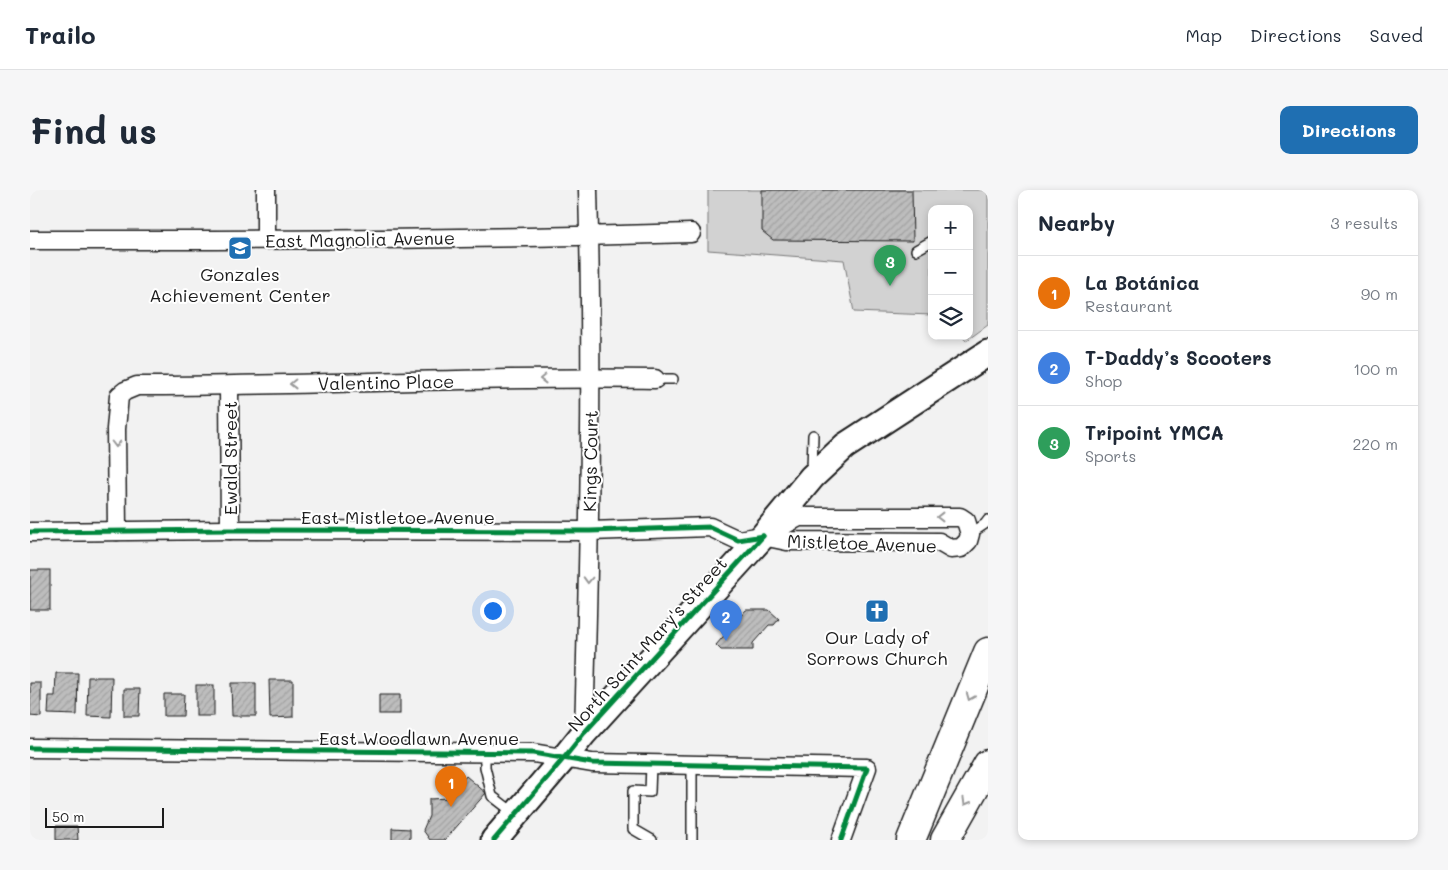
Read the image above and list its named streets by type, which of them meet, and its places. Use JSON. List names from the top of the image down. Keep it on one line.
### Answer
{"streets":{"main road":["North Saint Mary's Street"],"street":["East Magnolia Avenue","Valentino Place","Ewald Street","Kings Court","East Mistletoe Avenue","Mistletoe Avenue","East Woodlawn Avenue"]},"crossings":[["East Magnolia Avenue","Kings Court"],["Valentino Place","Ewald Street"],["Valentino Place","Kings Court"],["Valentino Place","East Mistletoe Avenue"],["Ewald Street","East Mistletoe Avenue"],["Kings Court","East Mistletoe Avenue"],["Kings Court","North Saint Mary's Street"],["East Mistletoe Avenue","Mistletoe Avenue"],["East Mistletoe Avenue","North Saint Mary's Street"],["Mistletoe Avenue","North Saint Mary's Street"],["North Saint Mary's Street","East Woodlawn Avenue"]],"one_way":["Valentino Place","Kings Court"],"places":{"school or university":["Gonzales Achievement Center"],"church":["Our Lady of Sorrows Church"]},"scale_bar":"50 m","page":{"header":"Trailo","nav":["Map","Directions","Saved"],"buttons":"Directions","title":"Find us","heading":["Nearby","3 results"],"map_buttons":["+","−"],"pins":["3","2","1"],"list":[{"mark":"1","name":"La Botánica","note":"Restaurant","value":"90 m"},{"mark":"2","name":"T-Daddy’s Scooters","note":"Shop","value":"100 m"},{"mark":"3","name":"Tripoint YMCA","note":"Sports","value":"220 m"}],"scale":"50 m"}}
